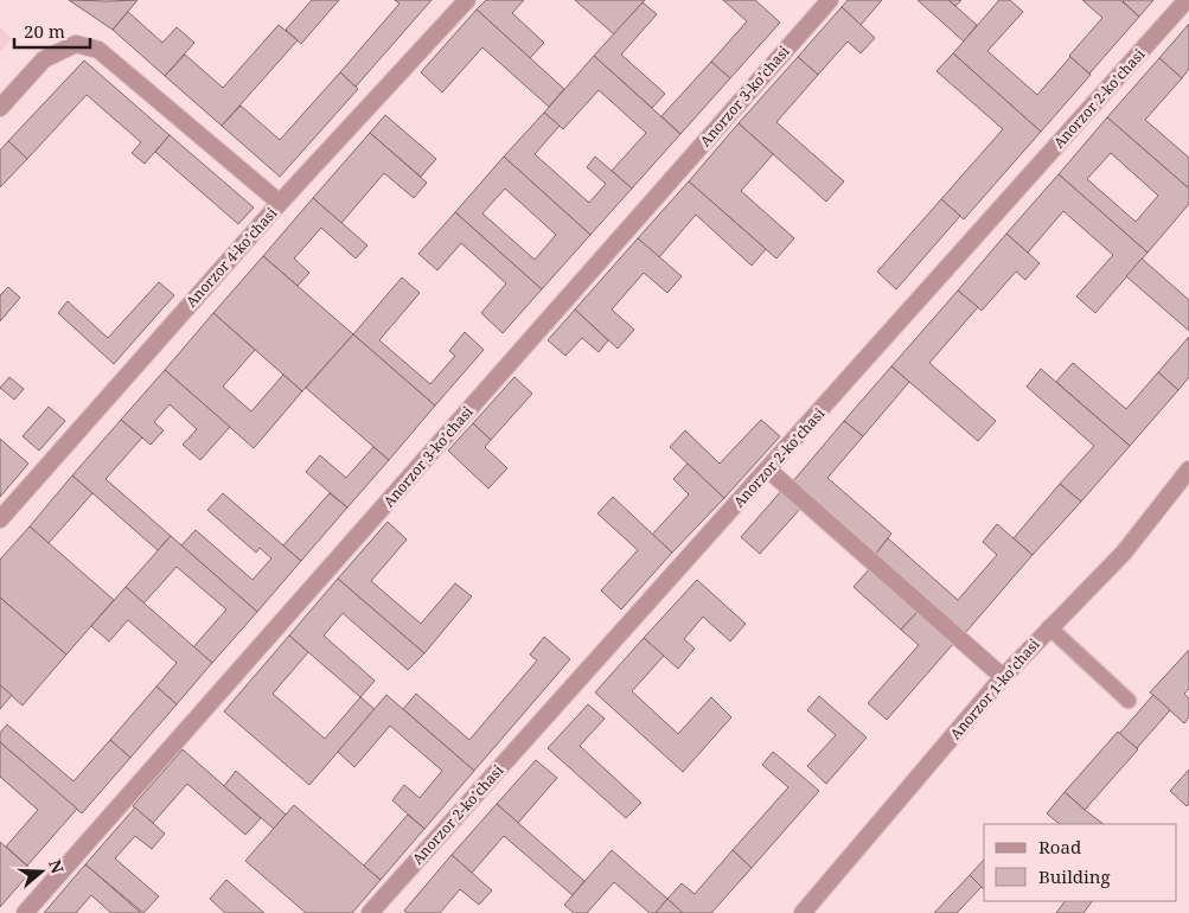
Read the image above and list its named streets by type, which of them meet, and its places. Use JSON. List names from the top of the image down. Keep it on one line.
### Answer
{"streets":{"street":["Аnorzor 3-koʼchasi","Аnorzor 2-koʼchasi","Аnorzor 4-koʼchasi","Аnorzor 1-koʼchasi"]},"legend":["Road","Building"],"scale_bar":"20 m","north":"right"}
